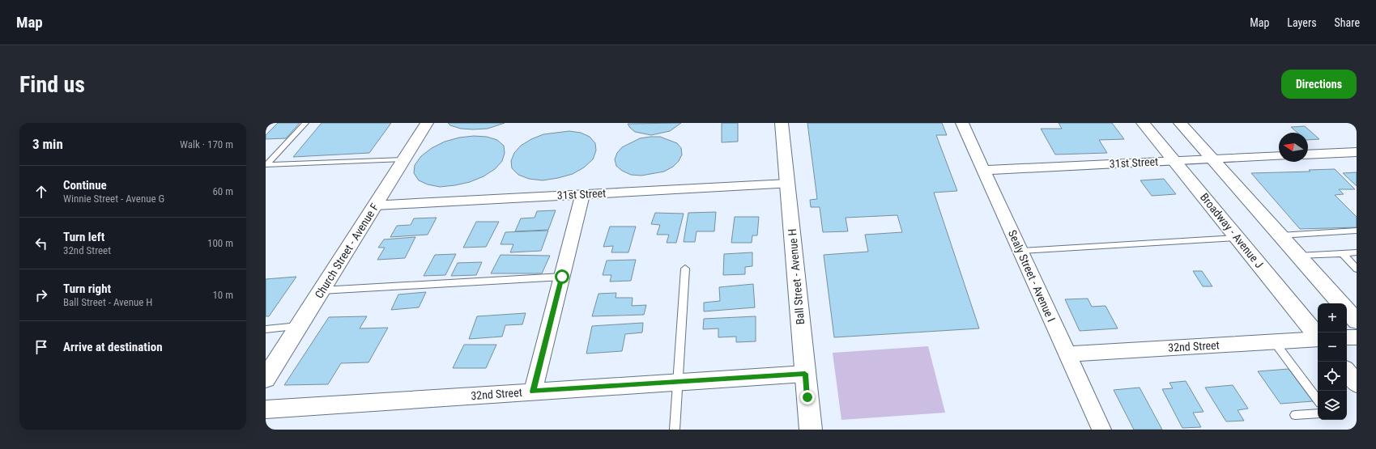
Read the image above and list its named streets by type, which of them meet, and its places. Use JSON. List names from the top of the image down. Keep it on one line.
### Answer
{"streets":{"street":["31st Street","Broadway - Avenue J","Church Street - Avenue F","Sealy Street - Avenue I","Ball Street - Avenue H","32nd Street"]},"crossings":[["31st Street","Broadway - Avenue J"],["31st Street","Church Street - Avenue F"],["31st Street","Sealy Street - Avenue I"],["31st Street","Ball Street - Avenue H"],["Sealy Street - Avenue I","32nd Street"],["Ball Street - Avenue H","32nd Street"]],"north":"left","page":{"header":"Map","nav":["Map","Layers","Share"],"buttons":"Directions","title":"Find us","heading":["3 min","Walk · 170 m"],"list":[["Continue","Winnie Street - Avenue G","60 m"],["Turn left","32nd Street","100 m"],["Turn right","Ball Street - Avenue H","10 m"],"Arrive at destination"],"map_buttons":["+","−"]}}
